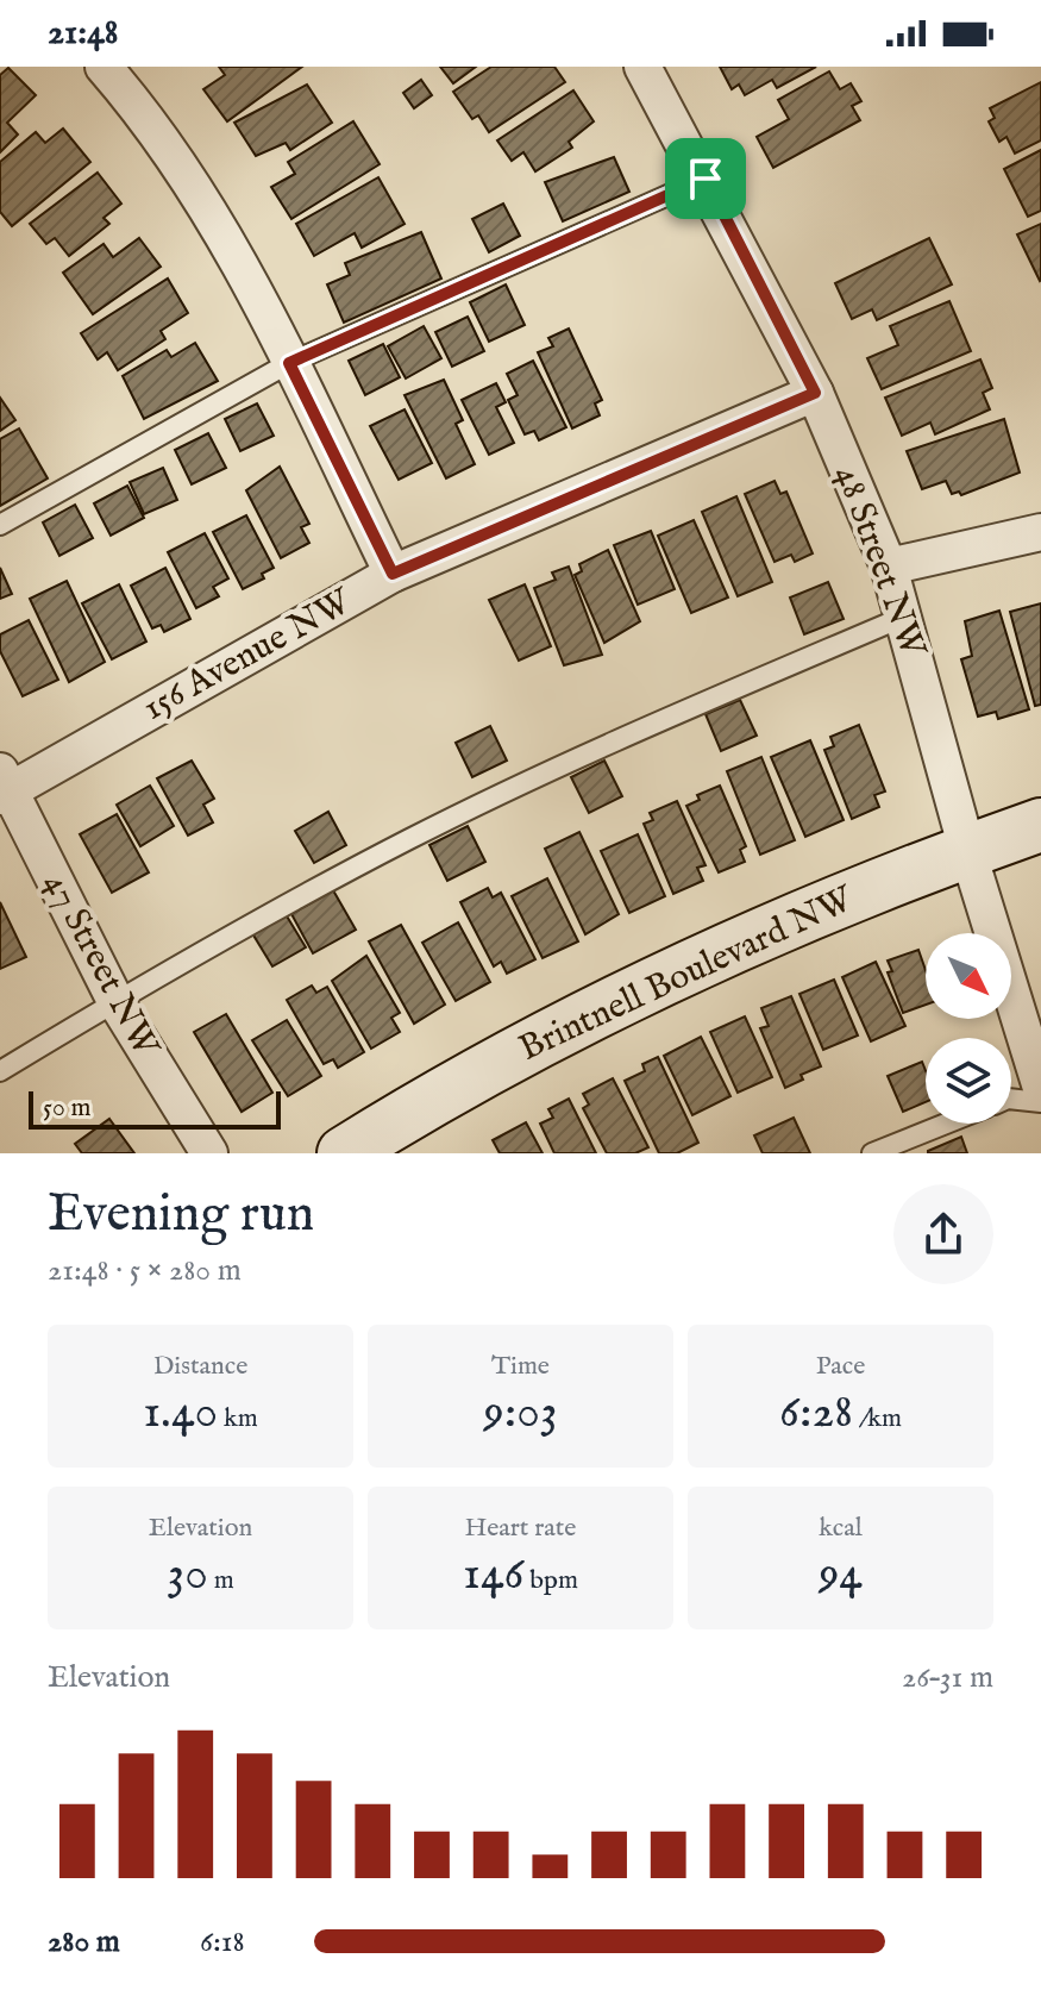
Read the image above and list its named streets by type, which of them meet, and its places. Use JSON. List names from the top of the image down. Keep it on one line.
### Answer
{"streets":{"street":["48 Street NW","156 Avenue NW","47 Street NW","Brintnell Boulevard NW"]},"crossings":[["48 Street NW","156 Avenue NW"],["48 Street NW","Brintnell Boulevard NW"],["156 Avenue NW","47 Street NW"]],"scale_bar":"50 m","north":"bottom right","page":{"status":"21:48","scale":"50 m","heading":["Evening run","21:48 · 5 × 280 m"],"stats":[["Distance","1.40 km"],["Time","9:03"],["Pace","6:28 /km"],["Elevation","30 m"],["Heart rate","146 bpm"],["kcal","94"]],"chart":["Elevation","26–31 m"],"list":[{"name":"280 m","note":"6:18"}]}}
